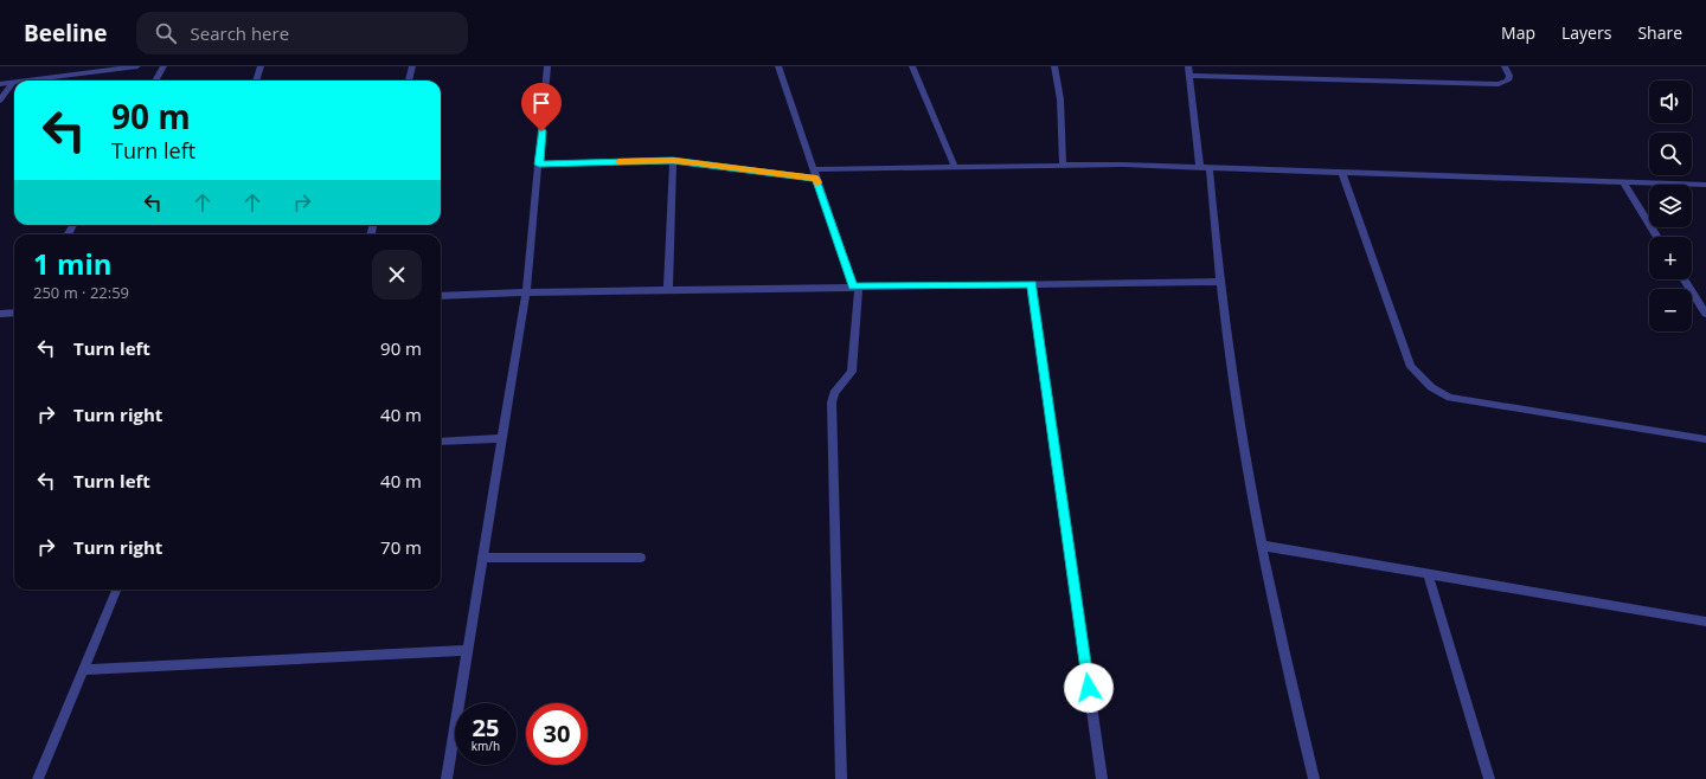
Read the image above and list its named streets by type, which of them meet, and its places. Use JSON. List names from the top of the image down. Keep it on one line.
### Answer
{"page":{"header":"Beeline","search":"Search here","nav":["Map","Layers","Share"],"map_buttons":["+","−"],"turn":["90 m","Turn left"],"heading":["1 min","250 m · 22:59"],"list":[{"name":"Turn left","value":"90 m"},{"name":"Turn right","value":"40 m"},{"name":"Turn left","value":"40 m"},{"name":"Turn right","value":"70 m"}],"speed":"25 km/h","limit":"30"}}
